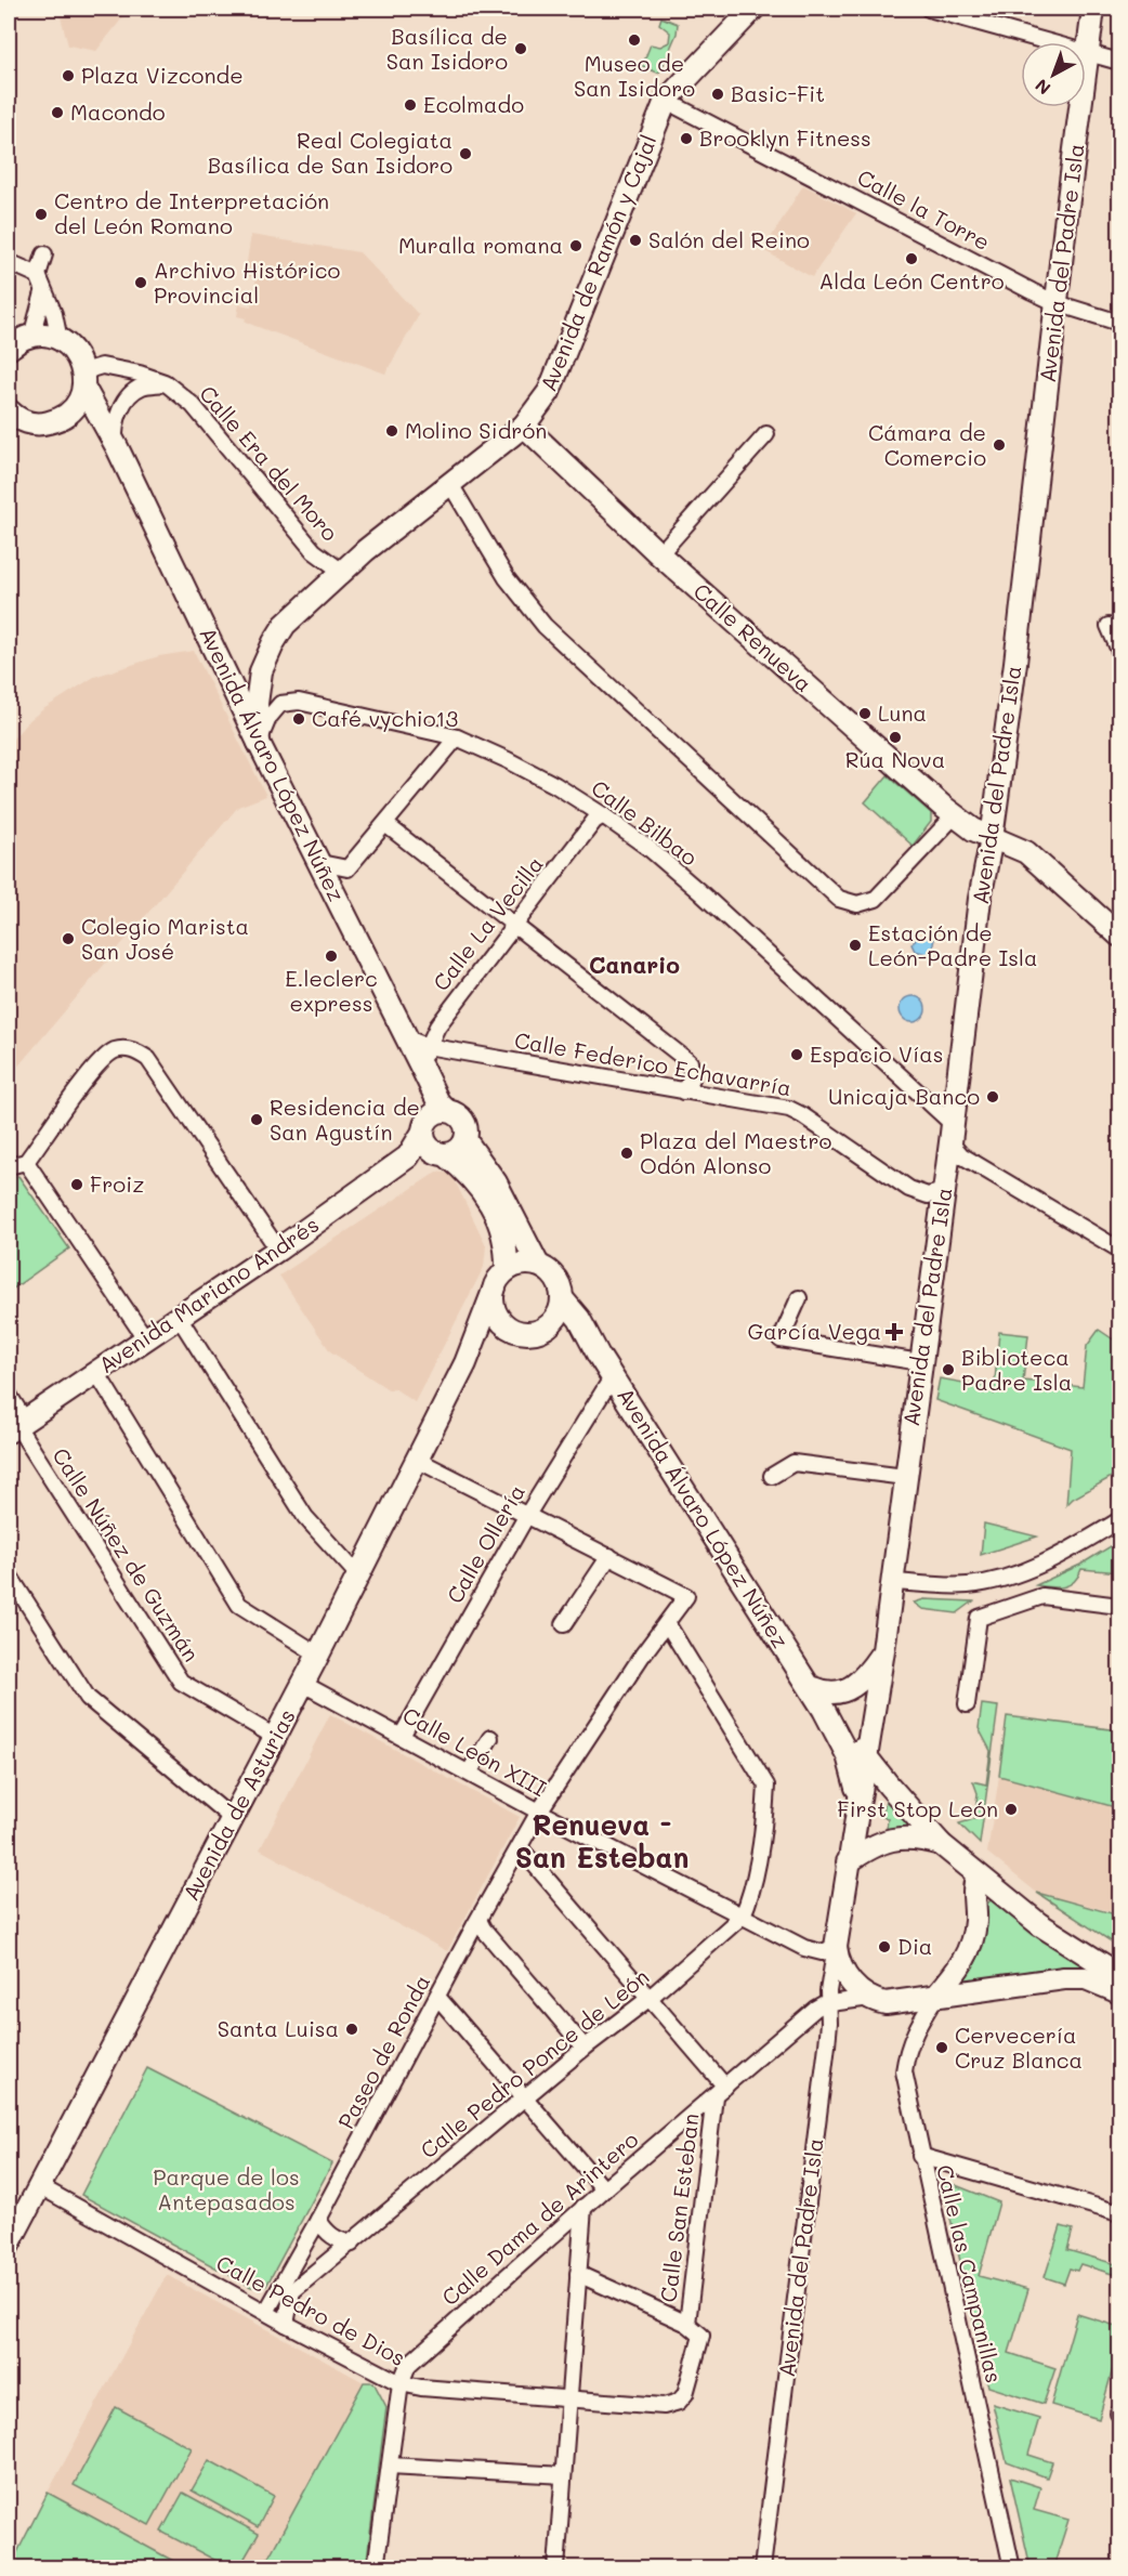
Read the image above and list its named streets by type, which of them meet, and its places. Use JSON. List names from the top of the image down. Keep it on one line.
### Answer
{"streets":{"main road":["Avenida de Ramón y Cajal","Avenida del Padre Isla","Calle Renueva","Avenida Álvaro López Núñez","Avenida Mariano Andrés","Avenida de Asturias"],"street":["Calle la Torre","Calle Era del Moro","Calle Bilbao","Calle La Vecilla","Calle Federico Echavarría","Calle Ollería","Calle Núñez de Guzmán","Calle León XIII","Paseo de Ronda","Calle Pedro Ponce de León","Calle San Esteban","Calle Dama de Arintero","Calle las Campanillas","Calle Pedro de Dios"]},"crossings":[["Calle la Torre","Avenida de Ramón y Cajal"],["Calle la Torre","Avenida del Padre Isla"],["Avenida de Ramón y Cajal","Calle Era del Moro"],["Avenida de Ramón y Cajal","Calle Renueva"],["Avenida de Ramón y Cajal","Avenida Álvaro López Núñez"],["Avenida de Ramón y Cajal","Calle Bilbao"],["Avenida del Padre Isla","Calle Renueva"],["Avenida del Padre Isla","Avenida Álvaro López Núñez"],["Avenida del Padre Isla","Calle Bilbao"],["Avenida del Padre Isla","Calle Federico Echavarría"],["Avenida del Padre Isla","Calle León XIII"],["Avenida del Padre Isla","Calle Dama de Arintero"],["Avenida del Padre Isla","Calle las Campanillas"],["Calle Era del Moro","Avenida Álvaro López Núñez"],["Avenida Álvaro López Núñez","Calle Bilbao"],["Avenida Álvaro López Núñez","Calle La Vecilla"],["Avenida Álvaro López Núñez","Calle Federico Echavarría"],["Avenida Álvaro López Núñez","Avenida Mariano Andrés"],["Avenida Álvaro López Núñez","Calle Ollería"],["Avenida Álvaro López Núñez","Calle León XIII"],["Avenida Álvaro López Núñez","Avenida de Asturias"],["Avenida Álvaro López Núñez","Calle Dama de Arintero"],["Avenida Álvaro López Núñez","Calle las Campanillas"],["Calle Bilbao","Calle La Vecilla"],["Calle La Vecilla","Calle Federico Echavarría"],["Avenida Mariano Andrés","Calle Núñez de Guzmán"],["Calle Ollería","Calle León XIII"],["Calle Núñez de Guzmán","Avenida de Asturias"],["Calle León XIII","Avenida de Asturias"],["Calle León XIII","Paseo de Ronda"],["Calle León XIII","Calle Pedro Ponce de León"],["Calle León XIII","Calle Dama de Arintero"],["Calle León XIII","Calle las Campanillas"],["Avenida de Asturias","Calle Pedro de Dios"],["Paseo de Ronda","Calle Pedro de Dios"],["Calle Pedro Ponce de León","Calle Pedro de Dios"],["Calle San Esteban","Calle Dama de Arintero"],["Calle San Esteban","Calle Pedro de Dios"],["Calle Dama de Arintero","Calle las Campanillas"],["Calle Dama de Arintero","Calle Pedro de Dios"]],"districts":["Canario","Renueva - San Esteban"],"parks":["Parque de los Antepasados"],"places":{"other":["Museo de San Isidoro","Basílica de San Isidoro","Plaza Vizconde","Basic-Fit","Ecolmado","Macondo","Brooklyn Fitness","Real Colegiata Basílica de San Isidoro","Centro de Interpretación del León Romano","Salón del Reino","Muralla romana","Alda León Centro","Archivo Histórico Provincial","Molino Sidrón","Cámara de Comercio","Luna","Café vychio13","Rúa Nova","Colegio Marista San José","Estación de León-Padre Isla","E.leclerc express","Espacio Vías","Unicaja Banco","Residencia de San Agustín","Plaza del Maestro Odón Alonso","Froiz","Biblioteca Padre Isla","First Stop León","Dia","Santa Luisa","Cervecería Cruz Blanca"],"health":["García Vega"]},"north":"bottom left"}
